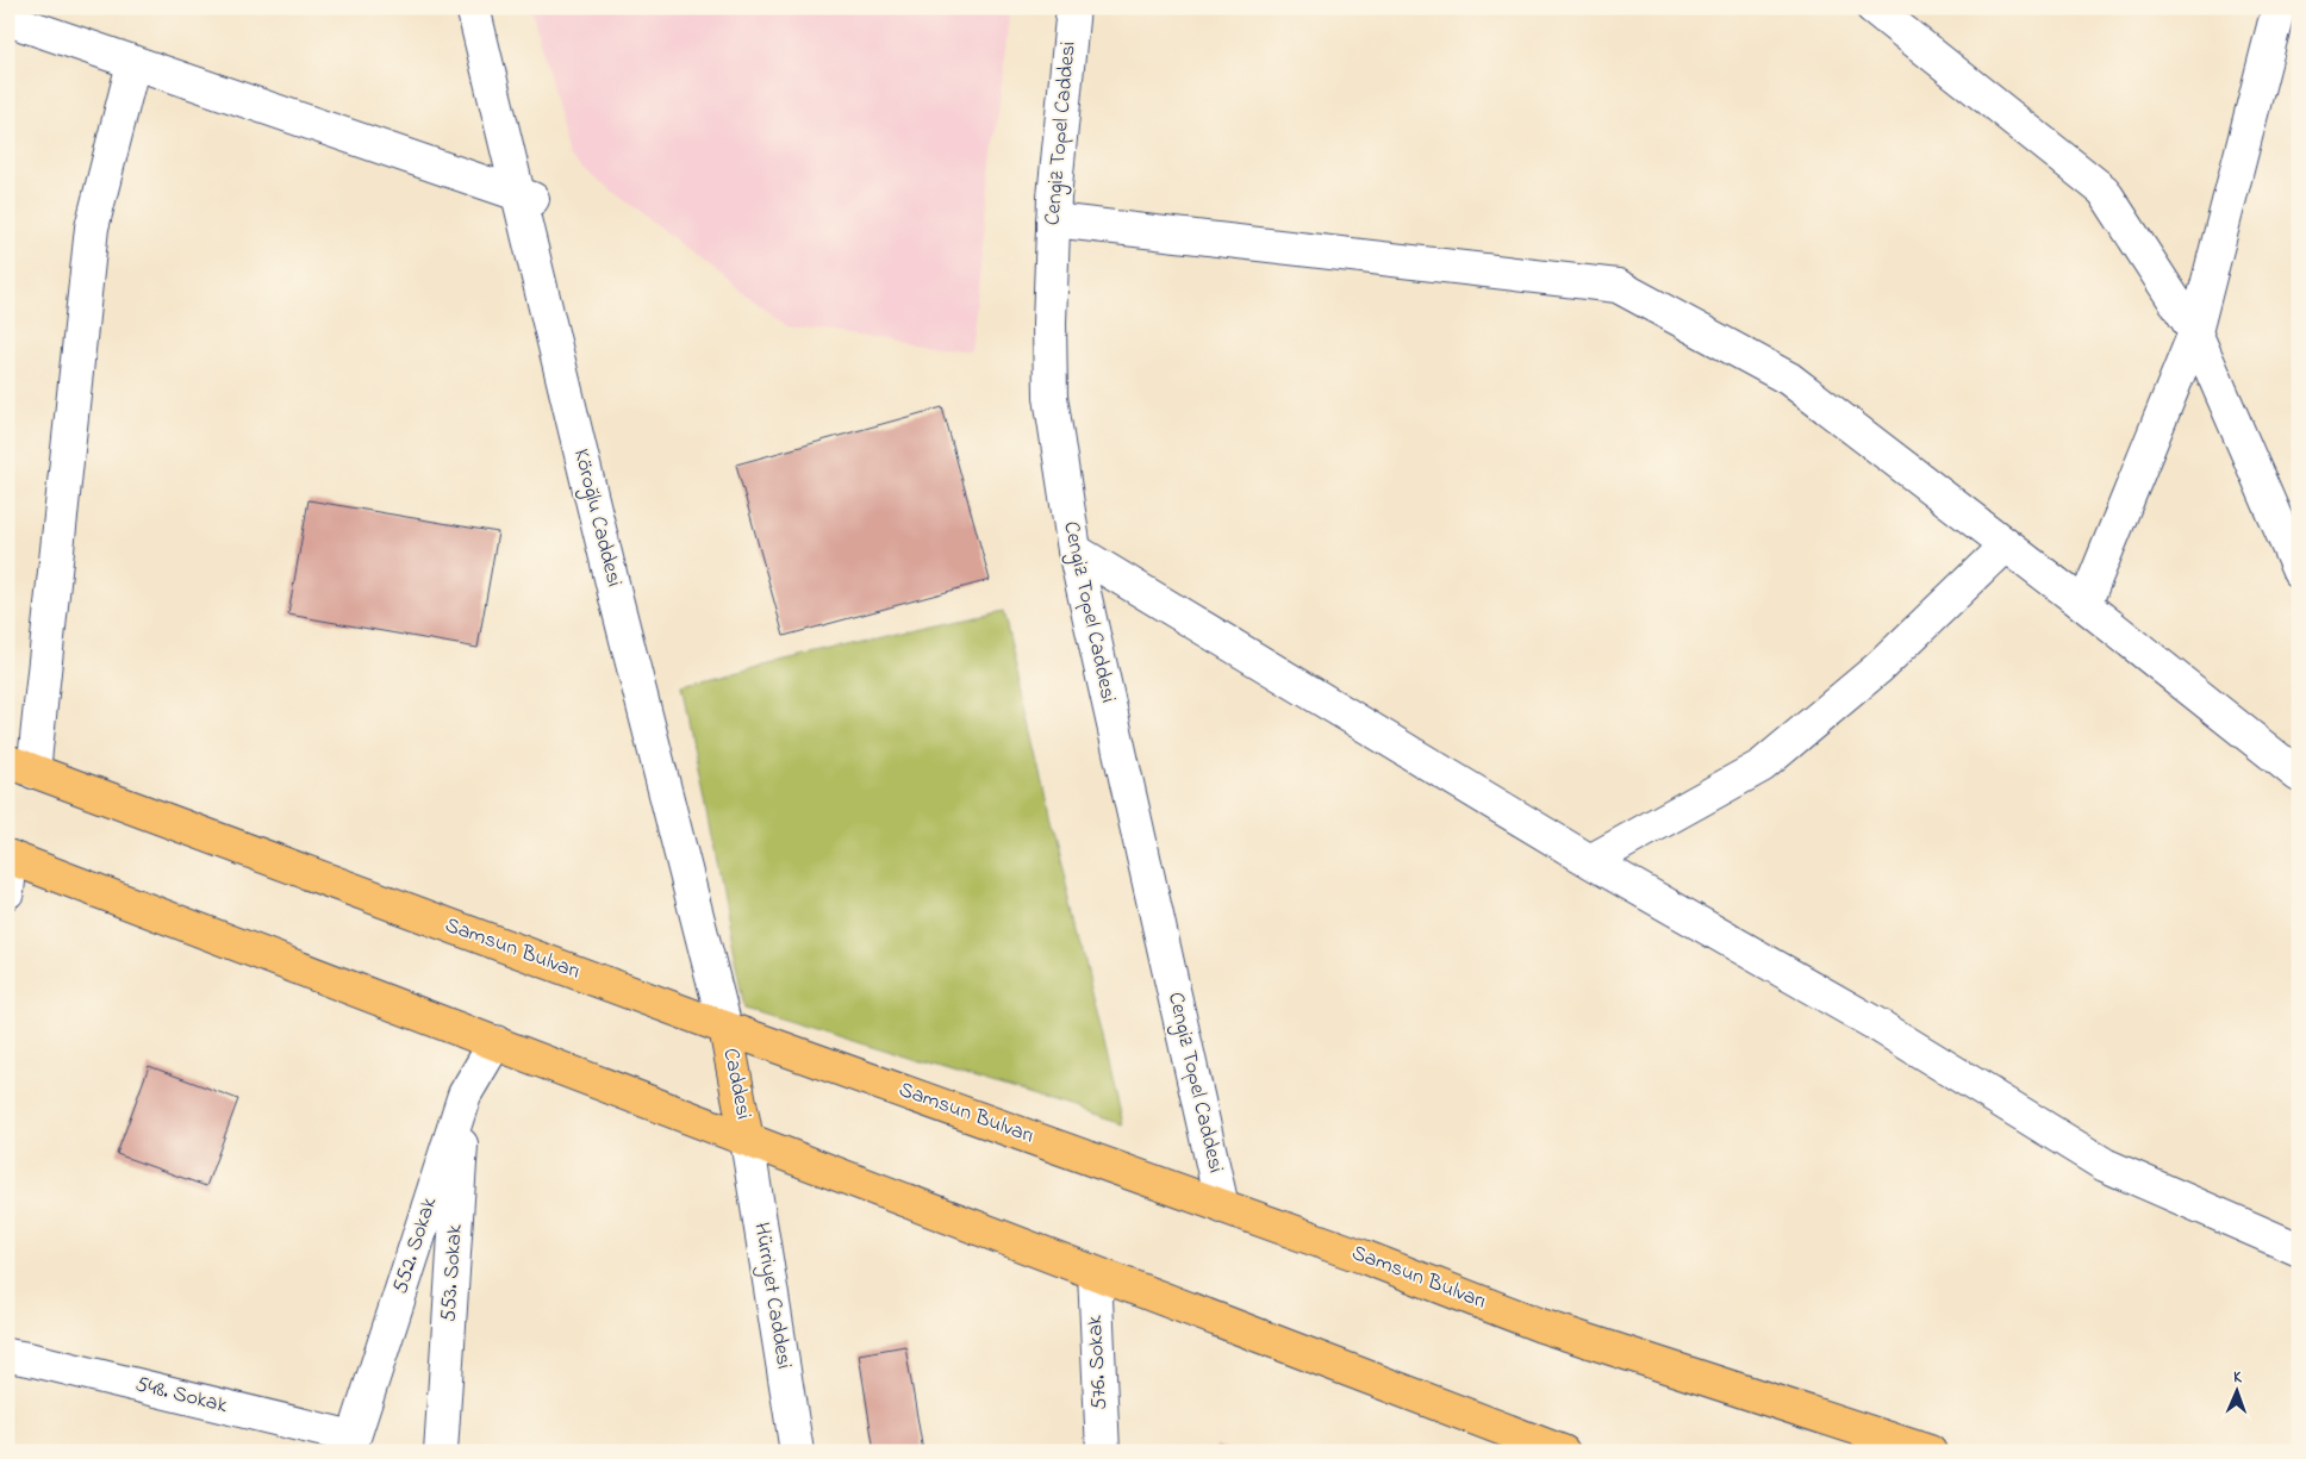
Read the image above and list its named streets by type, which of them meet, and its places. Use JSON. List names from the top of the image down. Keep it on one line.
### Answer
{"streets":{"main road":["Samsun Bulvarı","Caddesi"],"street":["Cengiz Topel Caddesi","Köroğlu Caddesi","552. Sokak","553. Sokak","Hürriyet Caddesi","576. Sokak","548. Sokak"]},"crossings":[["Cengiz Topel Caddesi","Samsun Bulvarı"],["Köroğlu Caddesi","Samsun Bulvarı"],["Köroğlu Caddesi","Caddesi"],["Samsun Bulvarı","Caddesi"],["Caddesi","Hürriyet Caddesi"],["552. Sokak","553. Sokak"],["552. Sokak","548. Sokak"]],"north":"top"}
